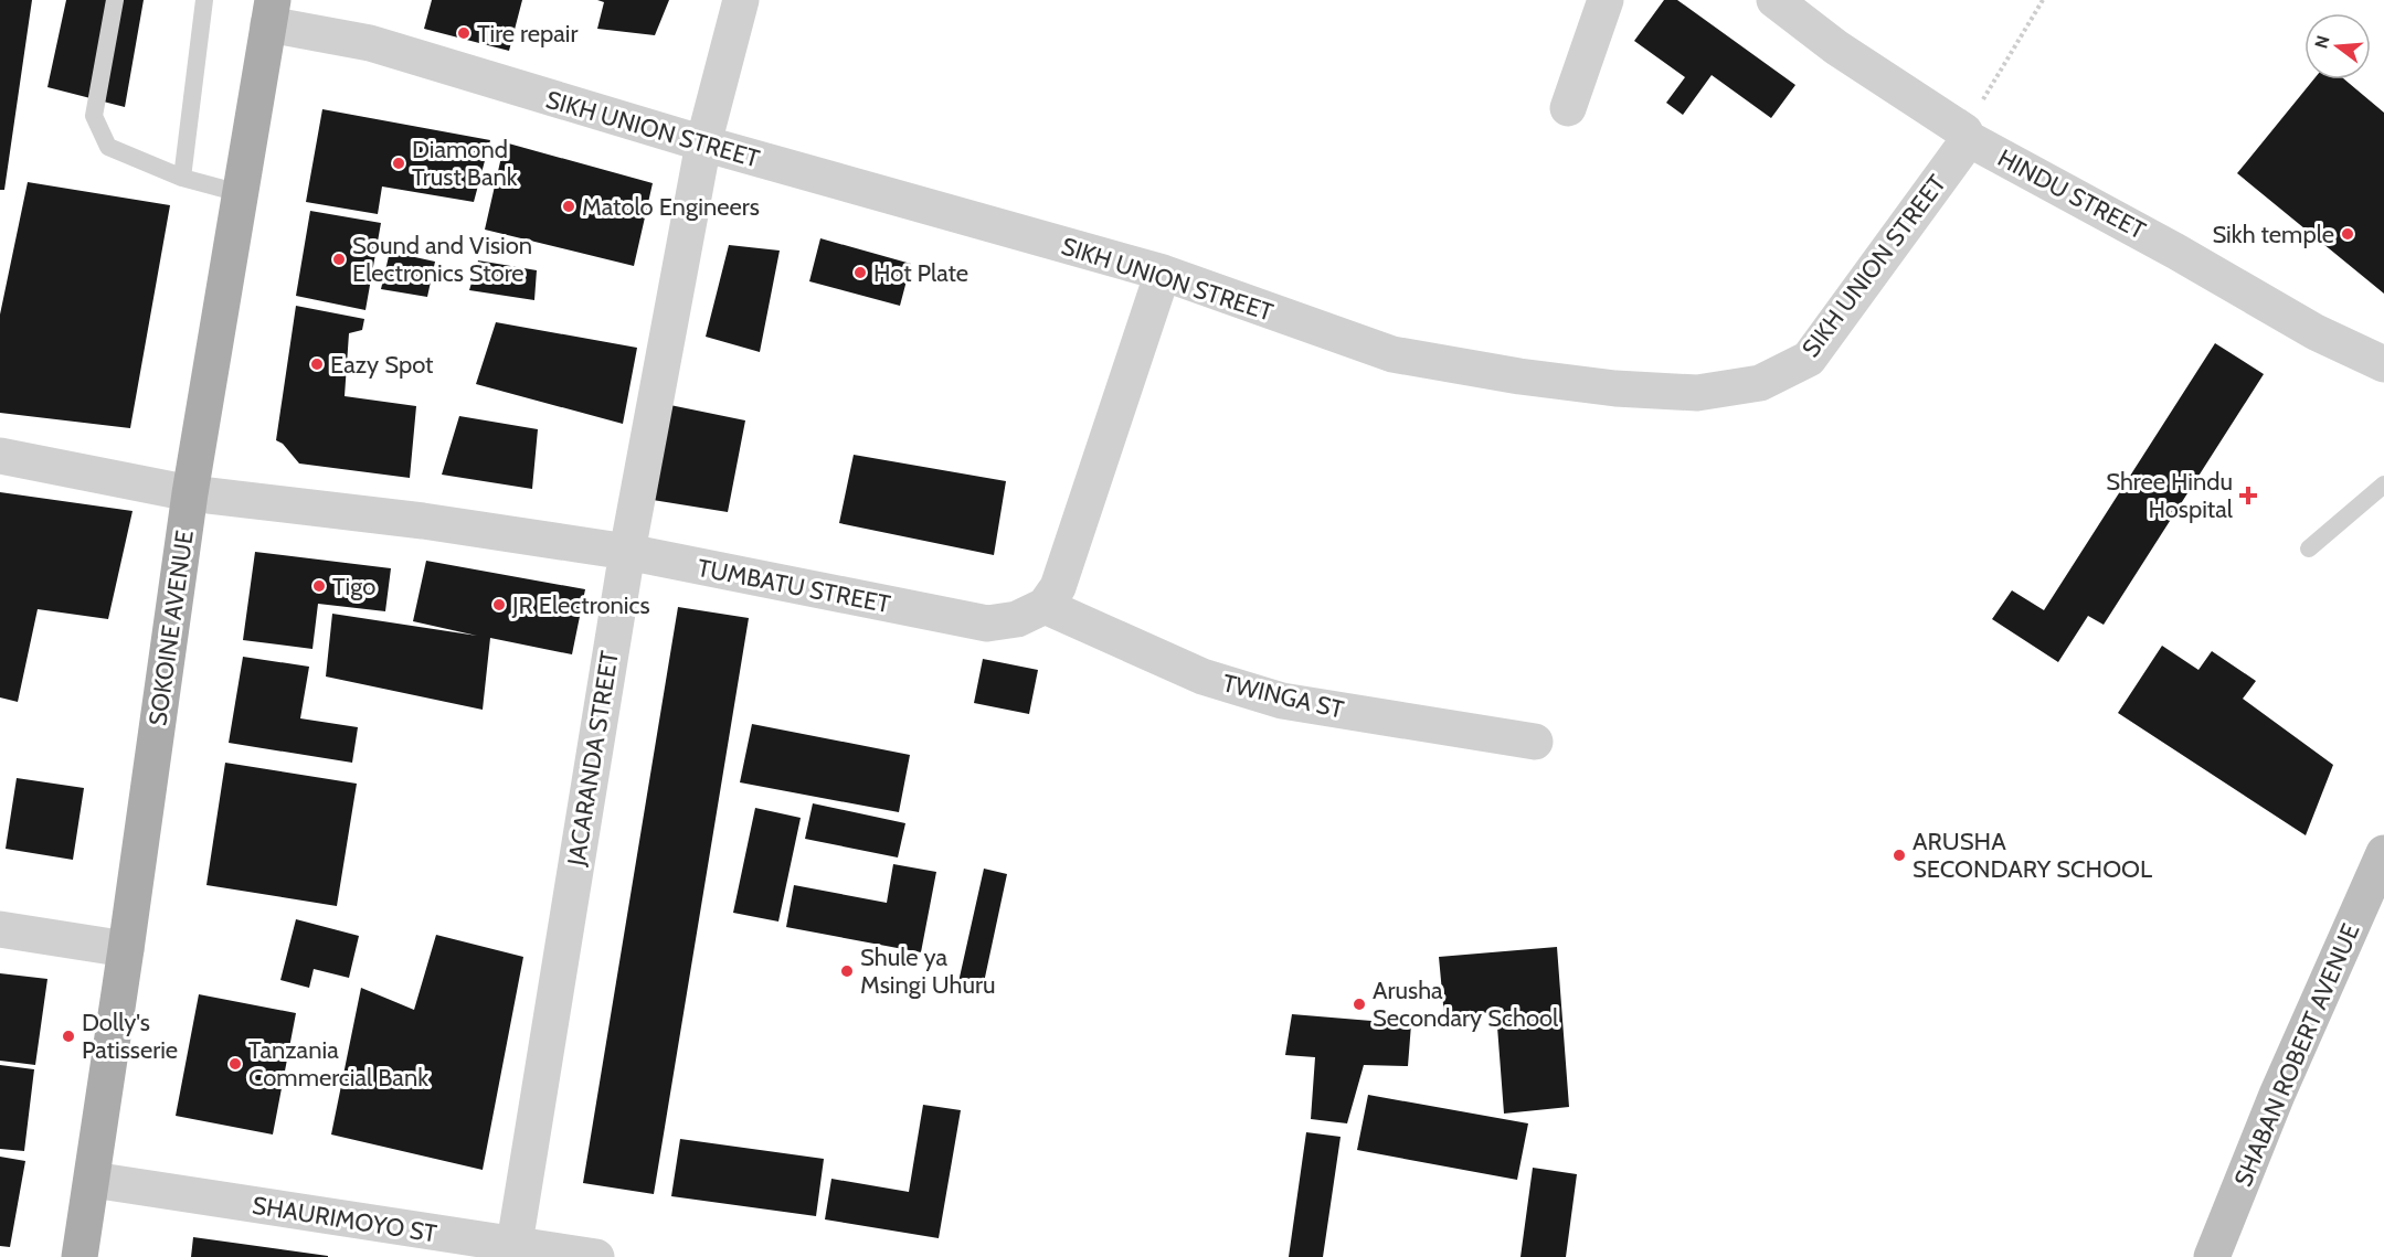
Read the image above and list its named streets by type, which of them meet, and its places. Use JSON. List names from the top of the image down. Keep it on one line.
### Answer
{"streets":{"main road":["SOKOINE AVENUE"],"street":["SIKH UNION STREET","HINDU STREET","TUMBATU STREET","TWINGA ST","JACARANDA STREET","SHABAN ROBERT AVENUE","SHAURIMOYO ST"]},"crossings":[["SIKH UNION STREET","HINDU STREET"],["SIKH UNION STREET","SOKOINE AVENUE"],["SIKH UNION STREET","JACARANDA STREET"],["TUMBATU STREET","SOKOINE AVENUE"],["TUMBATU STREET","TWINGA ST"],["TUMBATU STREET","JACARANDA STREET"],["SOKOINE AVENUE","SHAURIMOYO ST"],["JACARANDA STREET","SHAURIMOYO ST"]],"places":{"other":["Tire repair","Diamond Trust Bank","Matolo Engineers","Sikh temple","Sound and Vision Electronics Store","Hot Plate","Eazy Spot","Tigo","JR Electronics","ARUSHA SECONDARY SCHOOL","Shule ya Msingi Uhuru","Arusha Secondary School","Dolly's Patisserie","Tanzania Commercial Bank"],"health":["Shree Hindu Hospital"]},"north":"left"}
